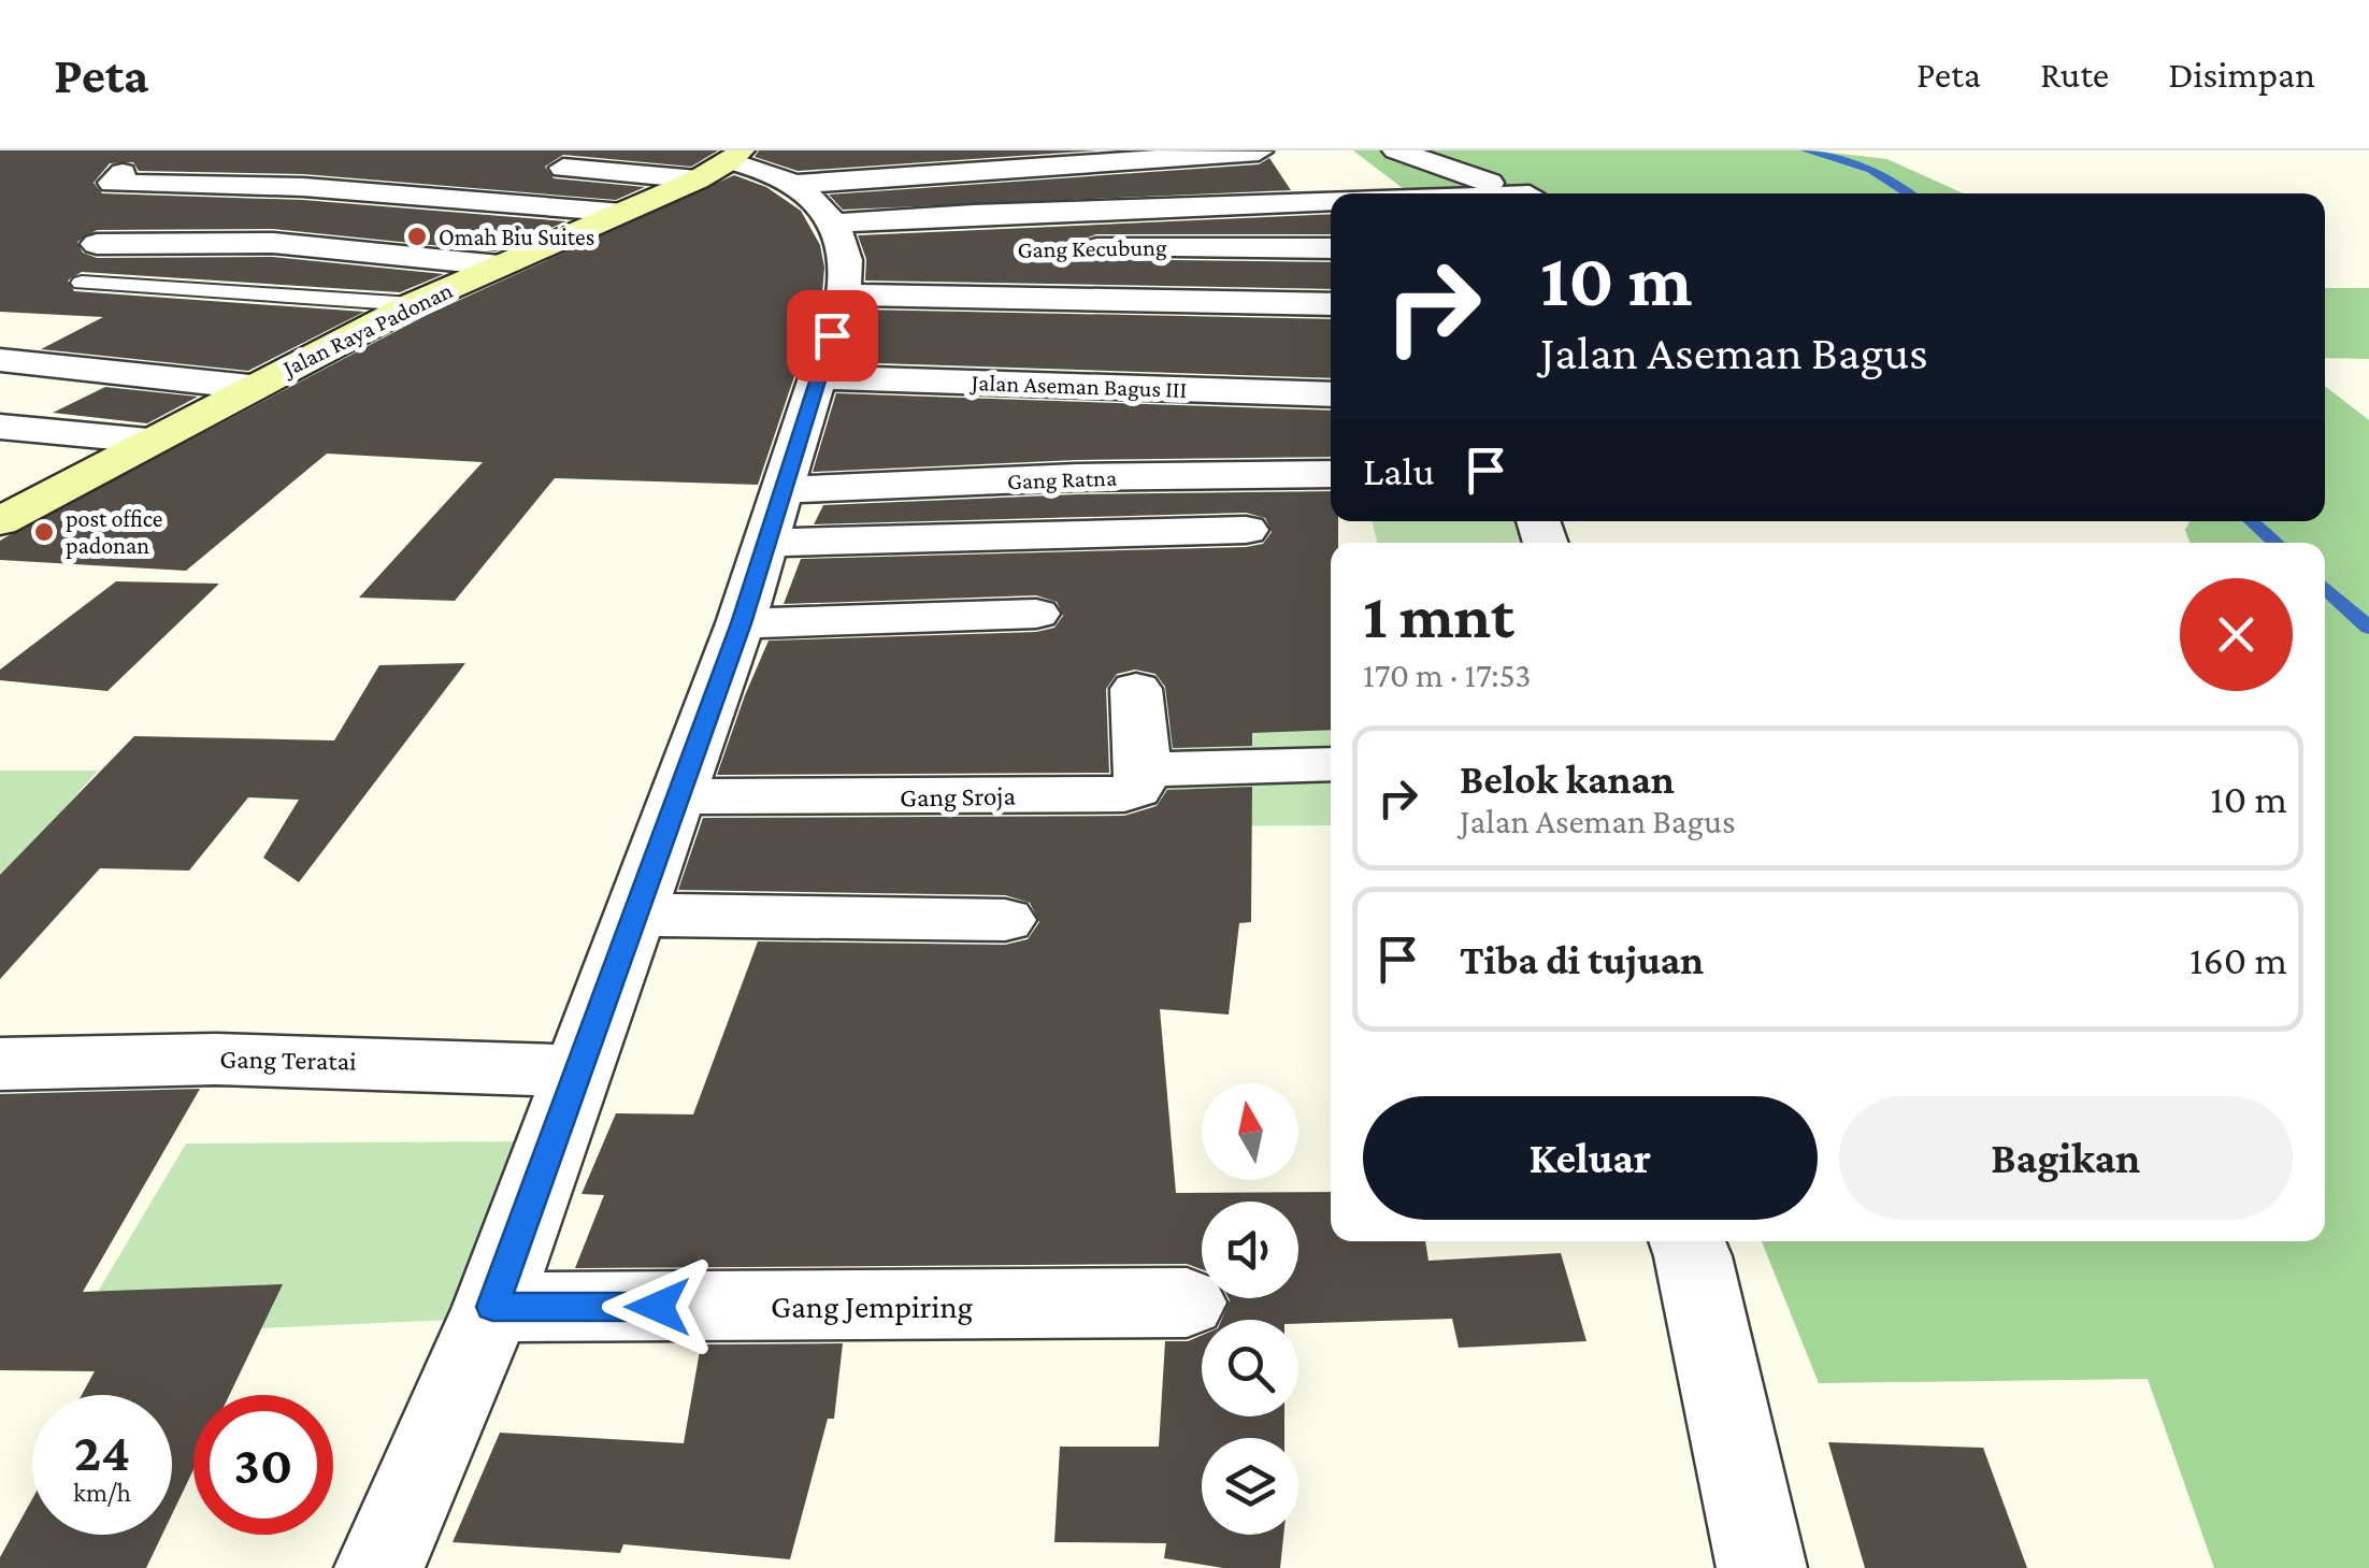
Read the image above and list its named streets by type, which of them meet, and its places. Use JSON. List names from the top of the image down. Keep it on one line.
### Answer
{"streets":{"main road":["Jalan Raya Padonan"],"street":["Gang Kecubung","Jalan Aseman Bagus III","Gang Ratna","Gang Sroja","Gang Teratai","Gang Jempiring"]},"places":["Omah Biu Suites","post office padonan"],"north":"top","page":{"header":"Peta","nav":["Peta","Rute","Disimpan"],"turn":["10 m","Jalan Aseman Bagus"],"then":"Lalu","heading":["1 mnt","170 m · 17:53"],"list":[{"name":"Belok kanan","note":"Jalan Aseman Bagus","value":"10 m"},{"name":"Tiba di tujuan","value":"160 m"}],"buttons":["Keluar","Bagikan"],"speed":"24 km/h","limit":"30"}}
